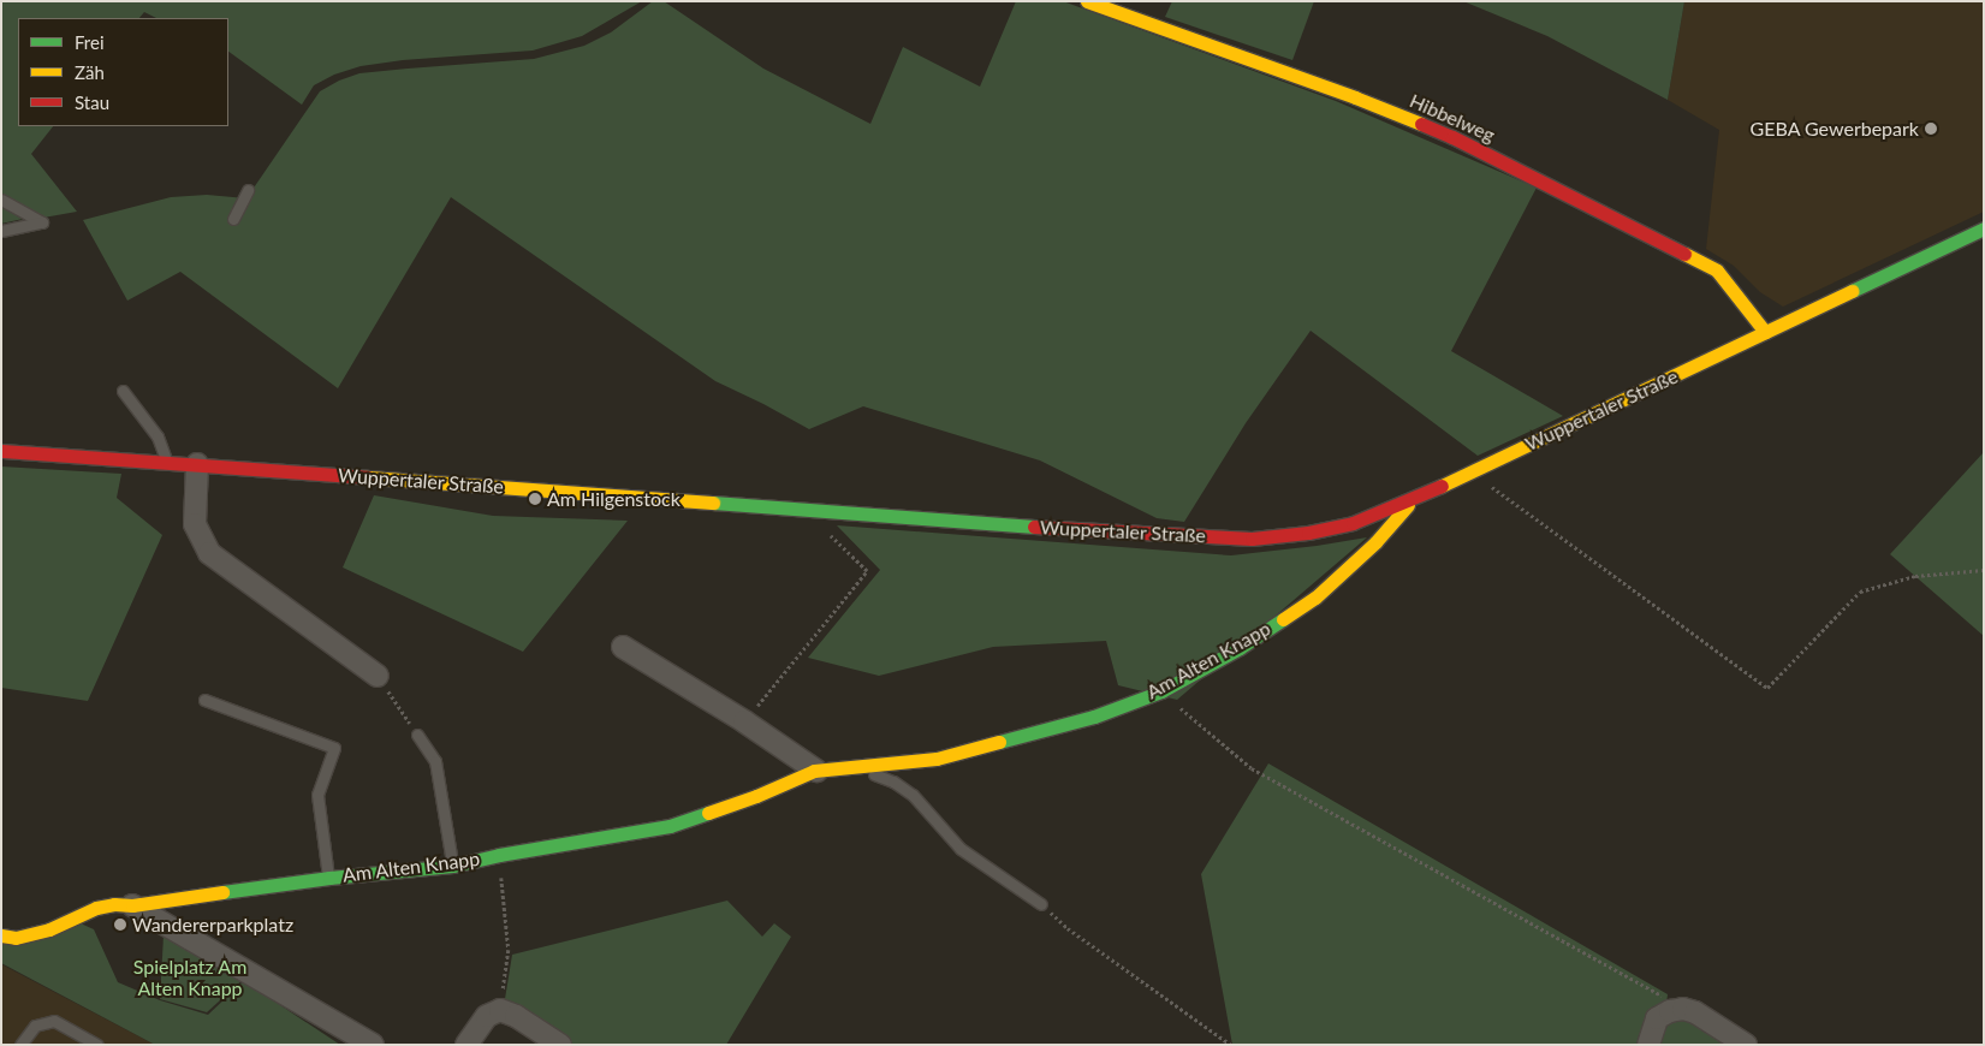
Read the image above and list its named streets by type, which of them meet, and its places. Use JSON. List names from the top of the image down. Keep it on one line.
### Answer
{"streets":{"street":["Hibbelweg","Wuppertaler Straße","Am Alten Knapp"]},"crossings":[["Hibbelweg","Wuppertaler Straße"],["Wuppertaler Straße","Am Alten Knapp"]],"parks":["Spielplatz Am Alten Knapp"],"places":["GEBA Gewerbepark","Am Hilgenstock","Wandererparkplatz"],"legend":["Frei","Zäh","Stau"]}
